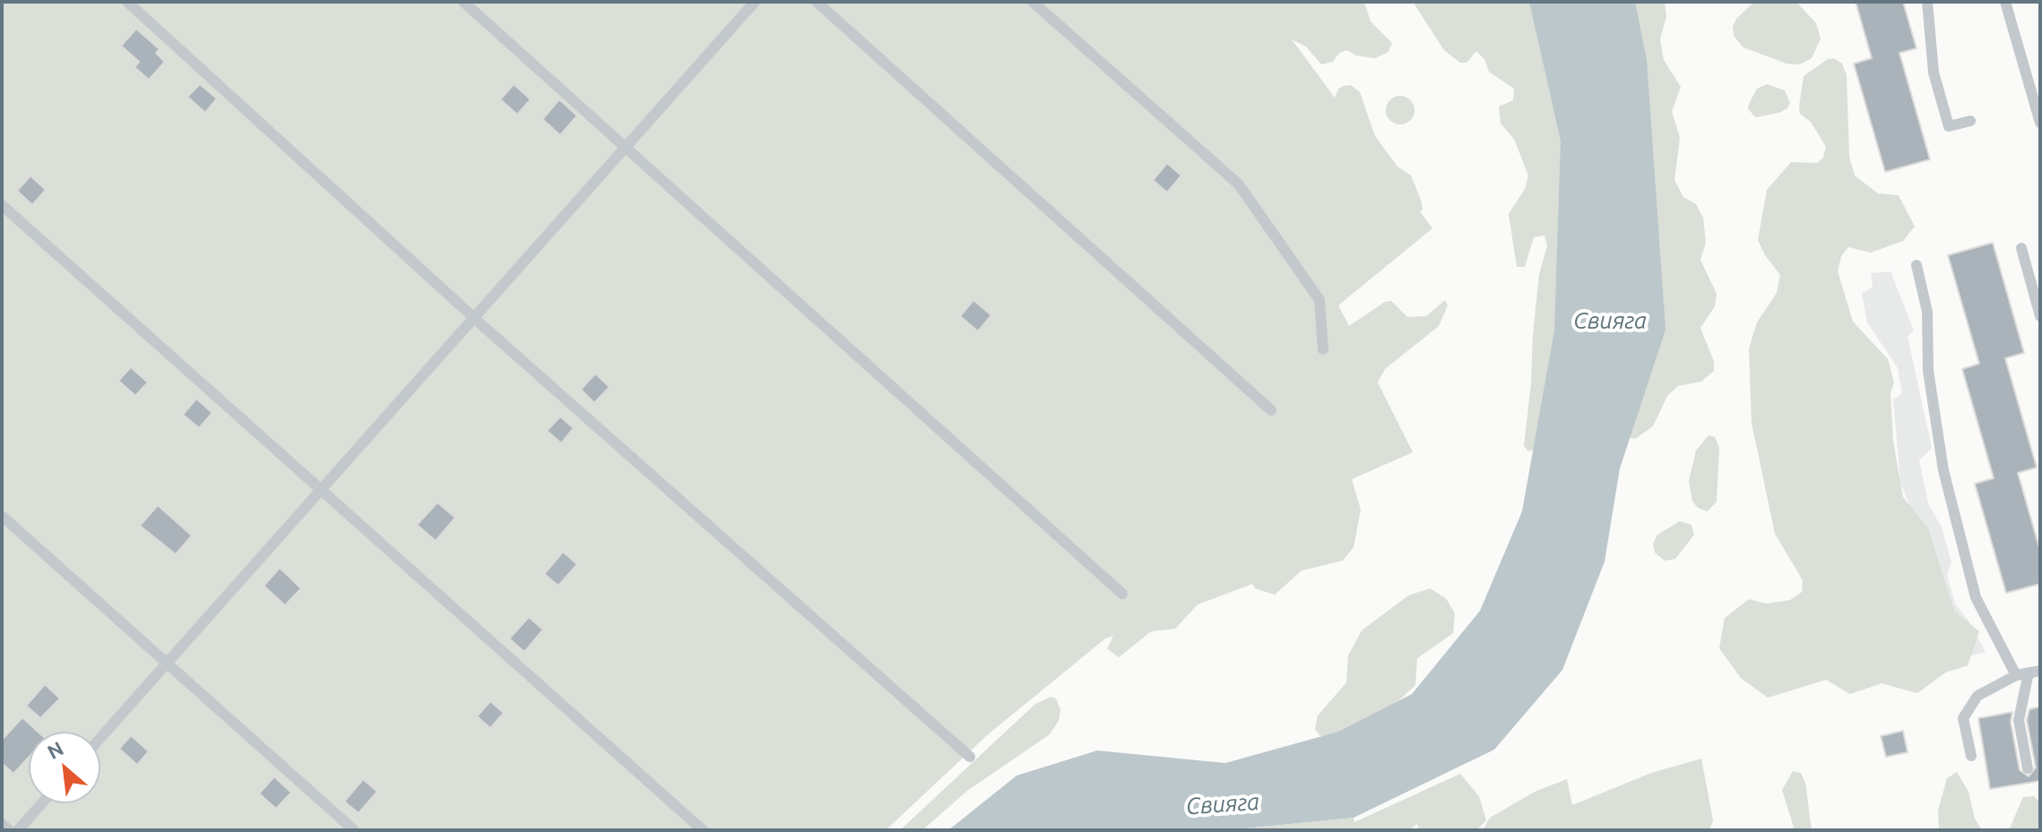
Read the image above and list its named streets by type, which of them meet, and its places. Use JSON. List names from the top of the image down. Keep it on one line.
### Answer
{"water":["Свияга"],"north":"top left"}
